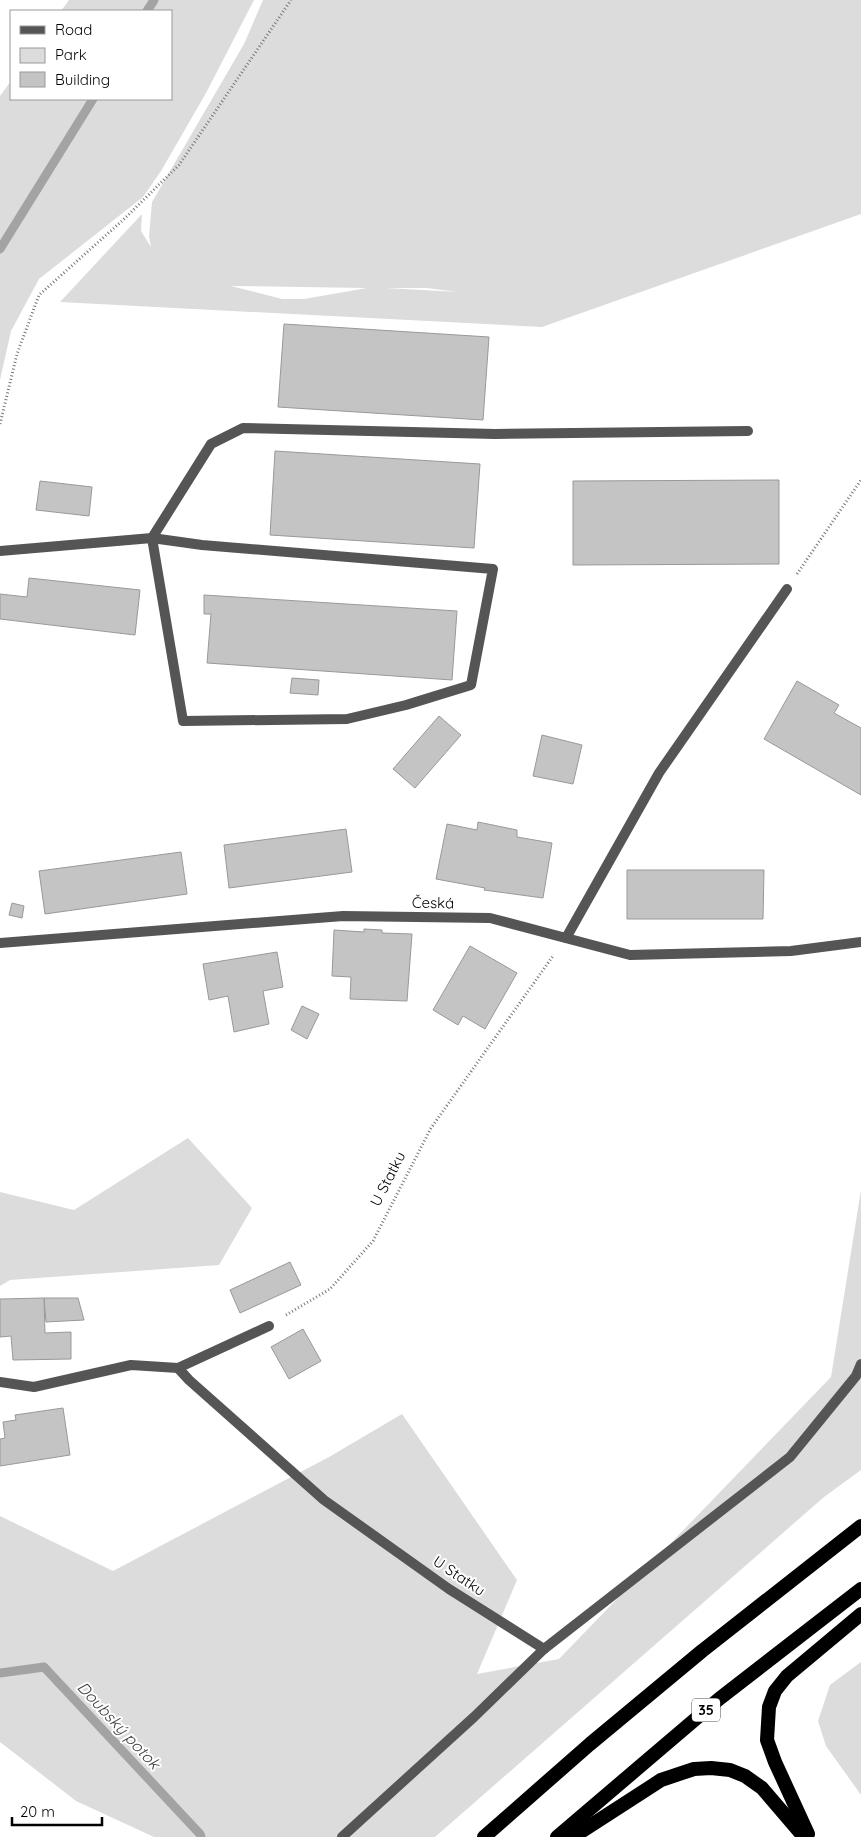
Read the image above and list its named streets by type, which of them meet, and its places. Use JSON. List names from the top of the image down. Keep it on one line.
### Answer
{"streets":{"highway":["35"],"street":["Česká","U Statku"]},"crossings":[["Česká","U Statku"]],"water":["Doubský potok"],"legend":["Road","Park","Building"],"scale_bar":"20 m"}
